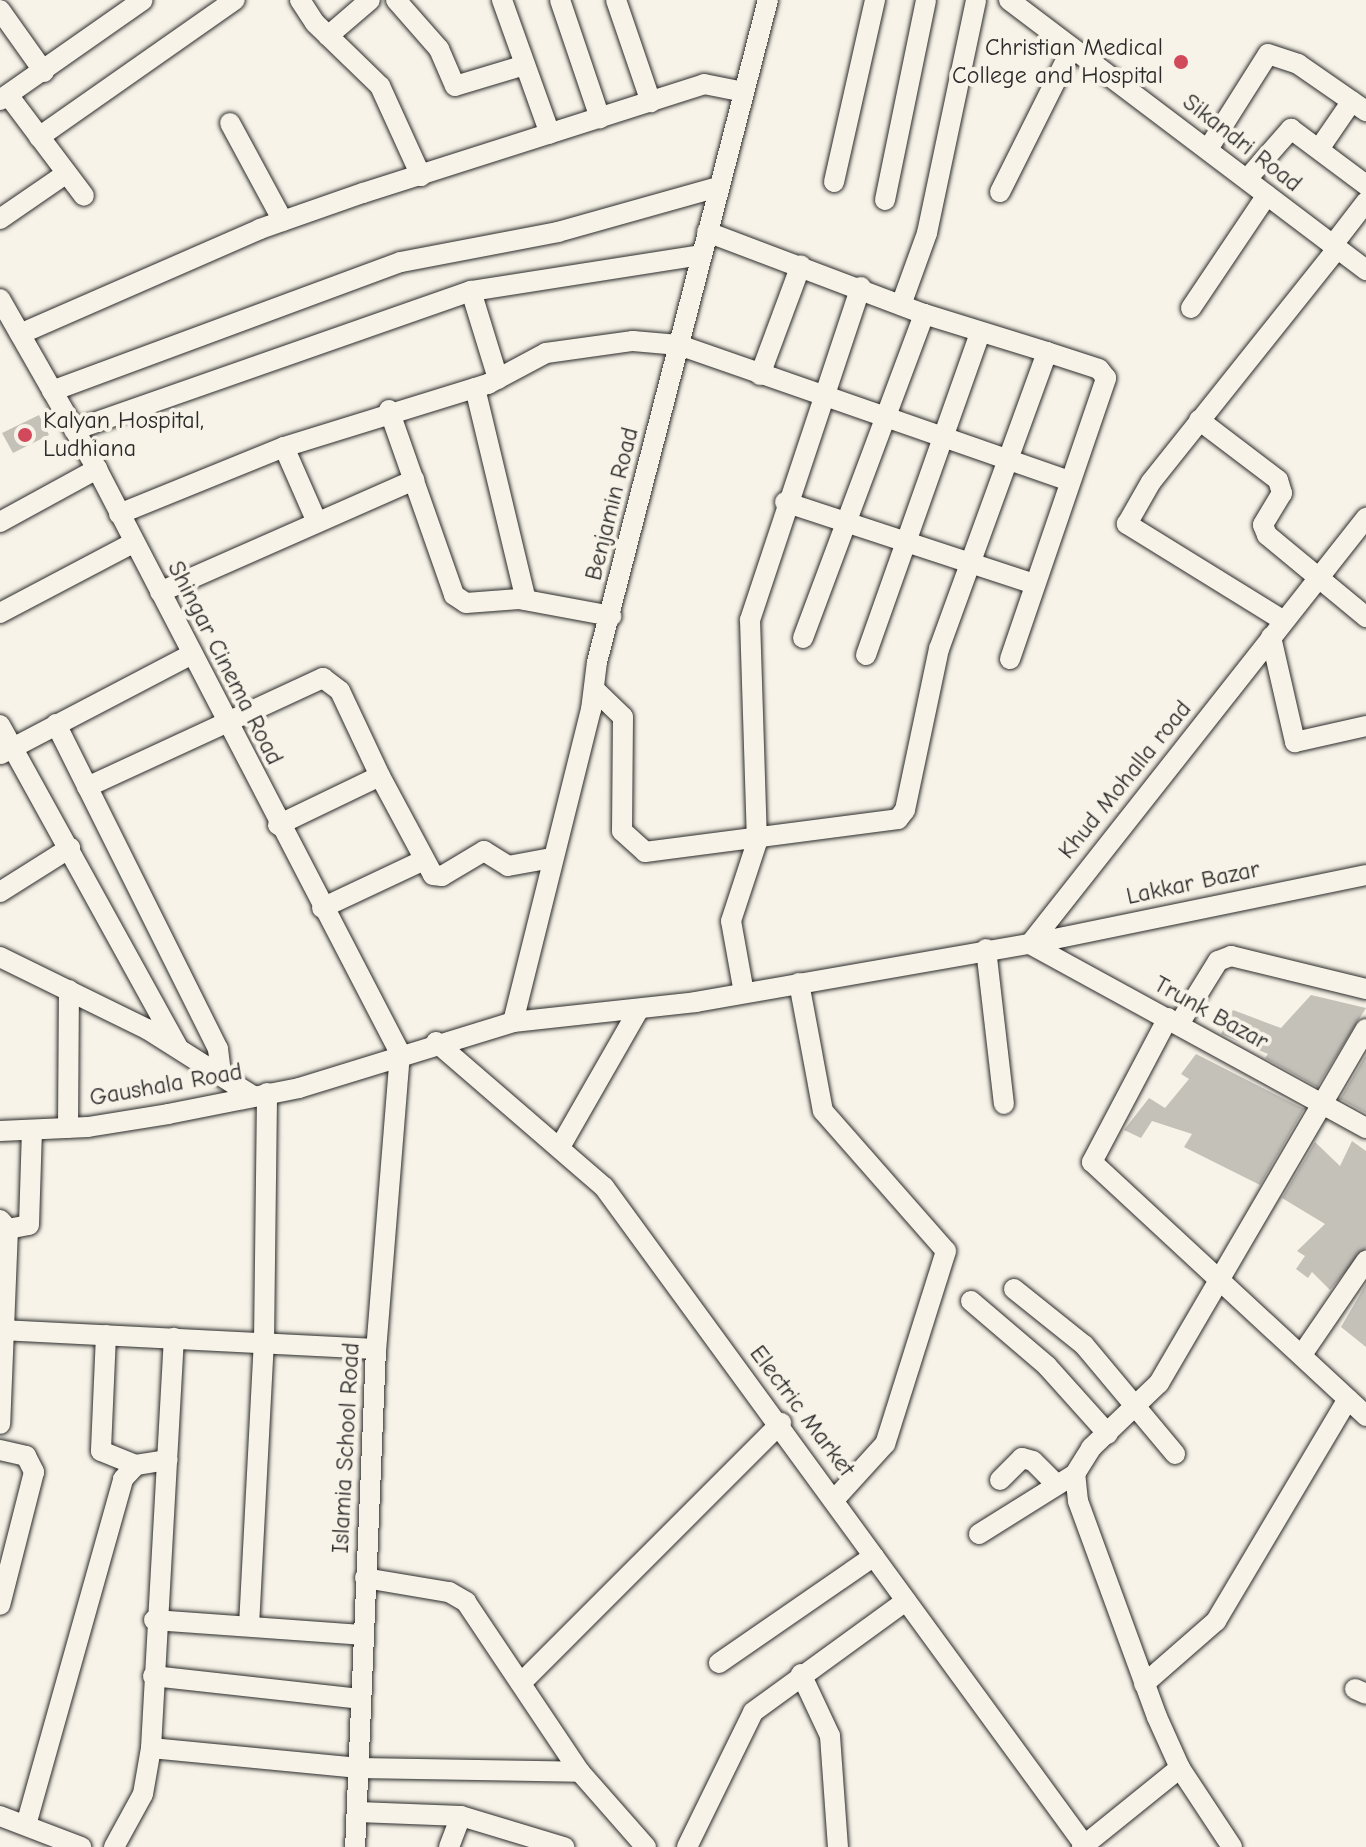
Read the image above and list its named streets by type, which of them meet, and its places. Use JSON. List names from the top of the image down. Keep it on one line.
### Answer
{"streets":{"street":["Sikandri Road","Benjamin Road","Shingar Cinema Road","Khud Mohalla road","Lakkar Bazar","Trunk Bazar","Gaushala Road","Electric Market","Islamia School Road"]},"crossings":[["Benjamin Road","Gaushala Road"],["Shingar Cinema Road","Gaushala Road"],["Shingar Cinema Road","Islamia School Road"],["Khud Mohalla road","Lakkar Bazar"],["Khud Mohalla road","Trunk Bazar"],["Lakkar Bazar","Trunk Bazar"],["Gaushala Road","Electric Market"],["Gaushala Road","Islamia School Road"]],"places":["Christian Medical College and Hospital","Kalyan Hospital, Ludhiana"]}
